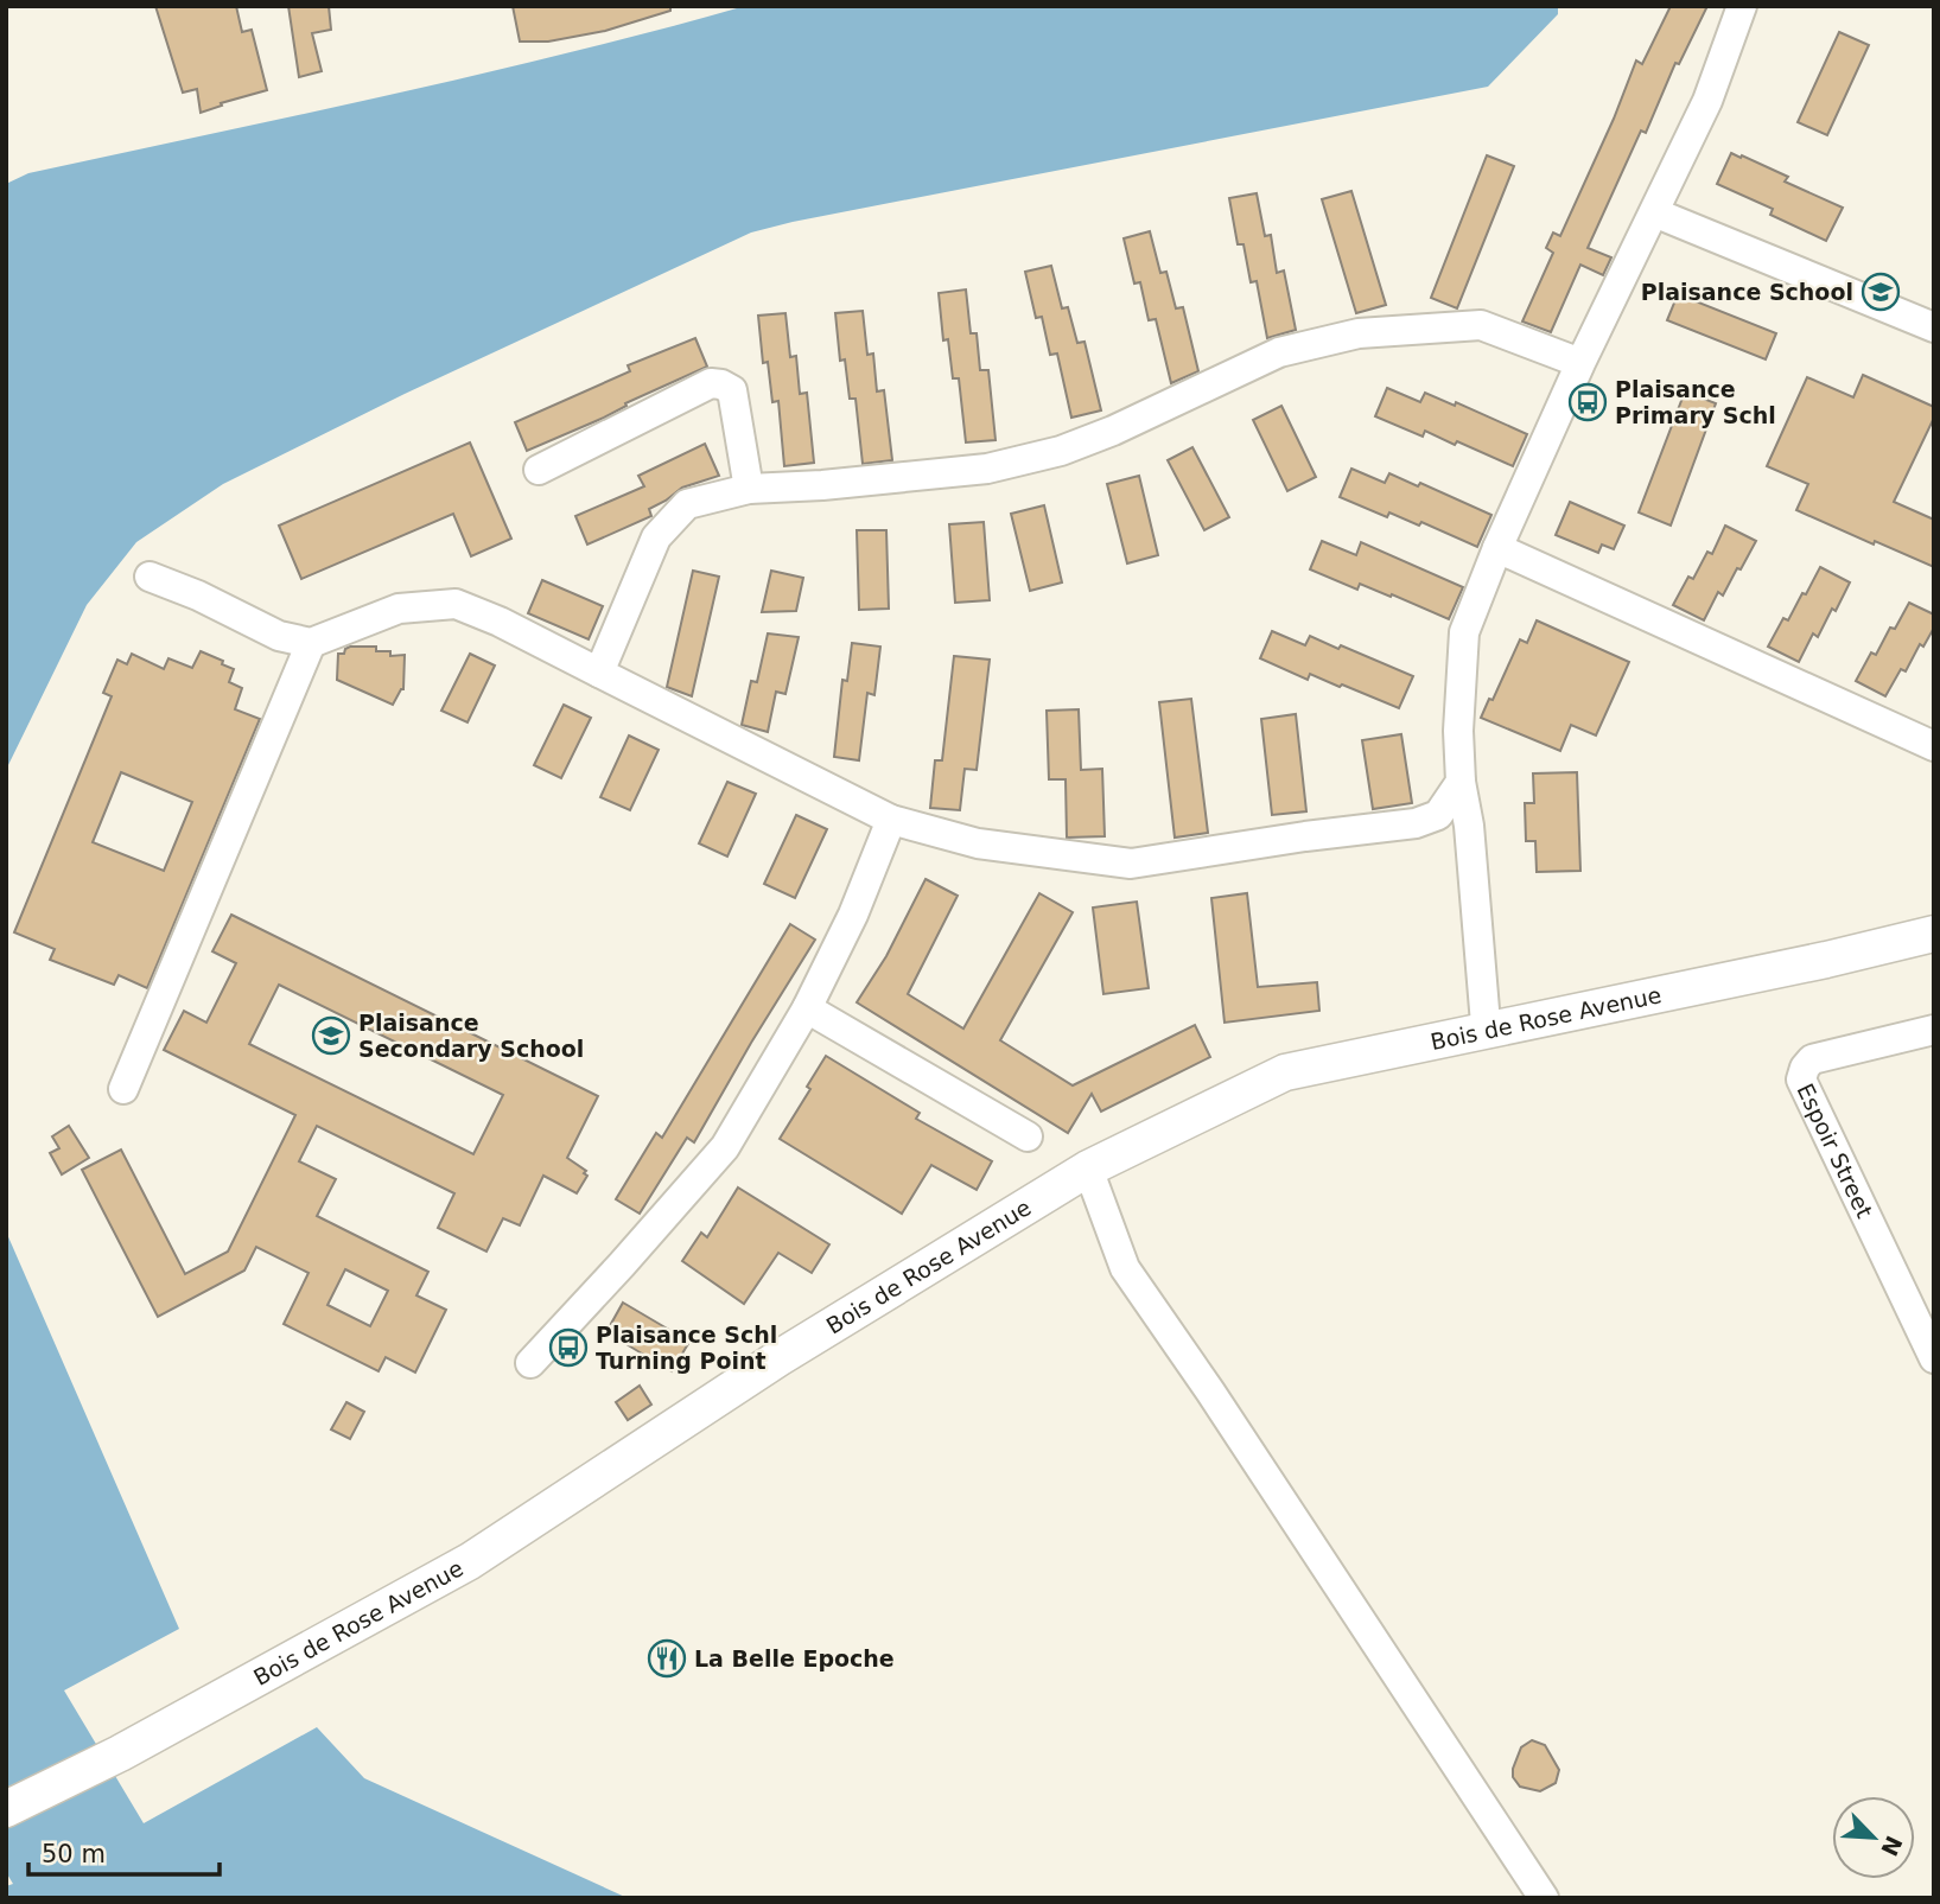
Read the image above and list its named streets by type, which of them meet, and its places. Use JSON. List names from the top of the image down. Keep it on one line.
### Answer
{"streets":{"main road":["Bois de Rose Avenue"],"street":["Espoir Street"]},"places":{"school or university":["Plaisance School","Plaisance Secondary School"],"bus stop":["Plaisance Primary Schl","Plaisance Schl Turning Point"],"restaurant":["La Belle Epoche"]},"scale_bar":"50 m","north":"bottom right"}
